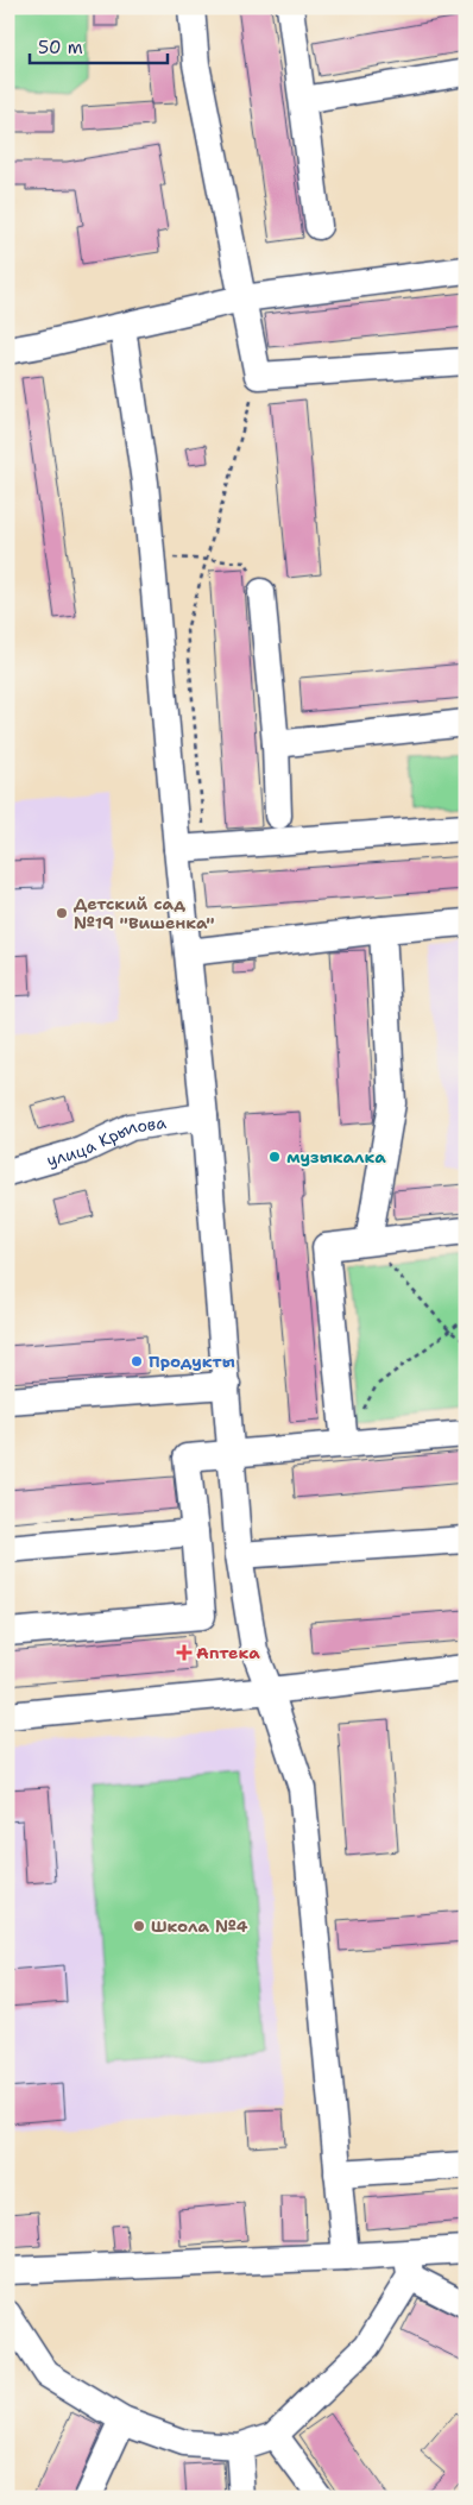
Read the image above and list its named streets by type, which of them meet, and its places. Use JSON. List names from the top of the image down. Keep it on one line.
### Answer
{"streets":{"street":["улица Крылова"]},"places":{"other":["Детский сад №19 \"Вишенка\"","музыкалка","Продукты","Школа №4"],"health":["Аптека"]},"scale_bar":"50 m"}
